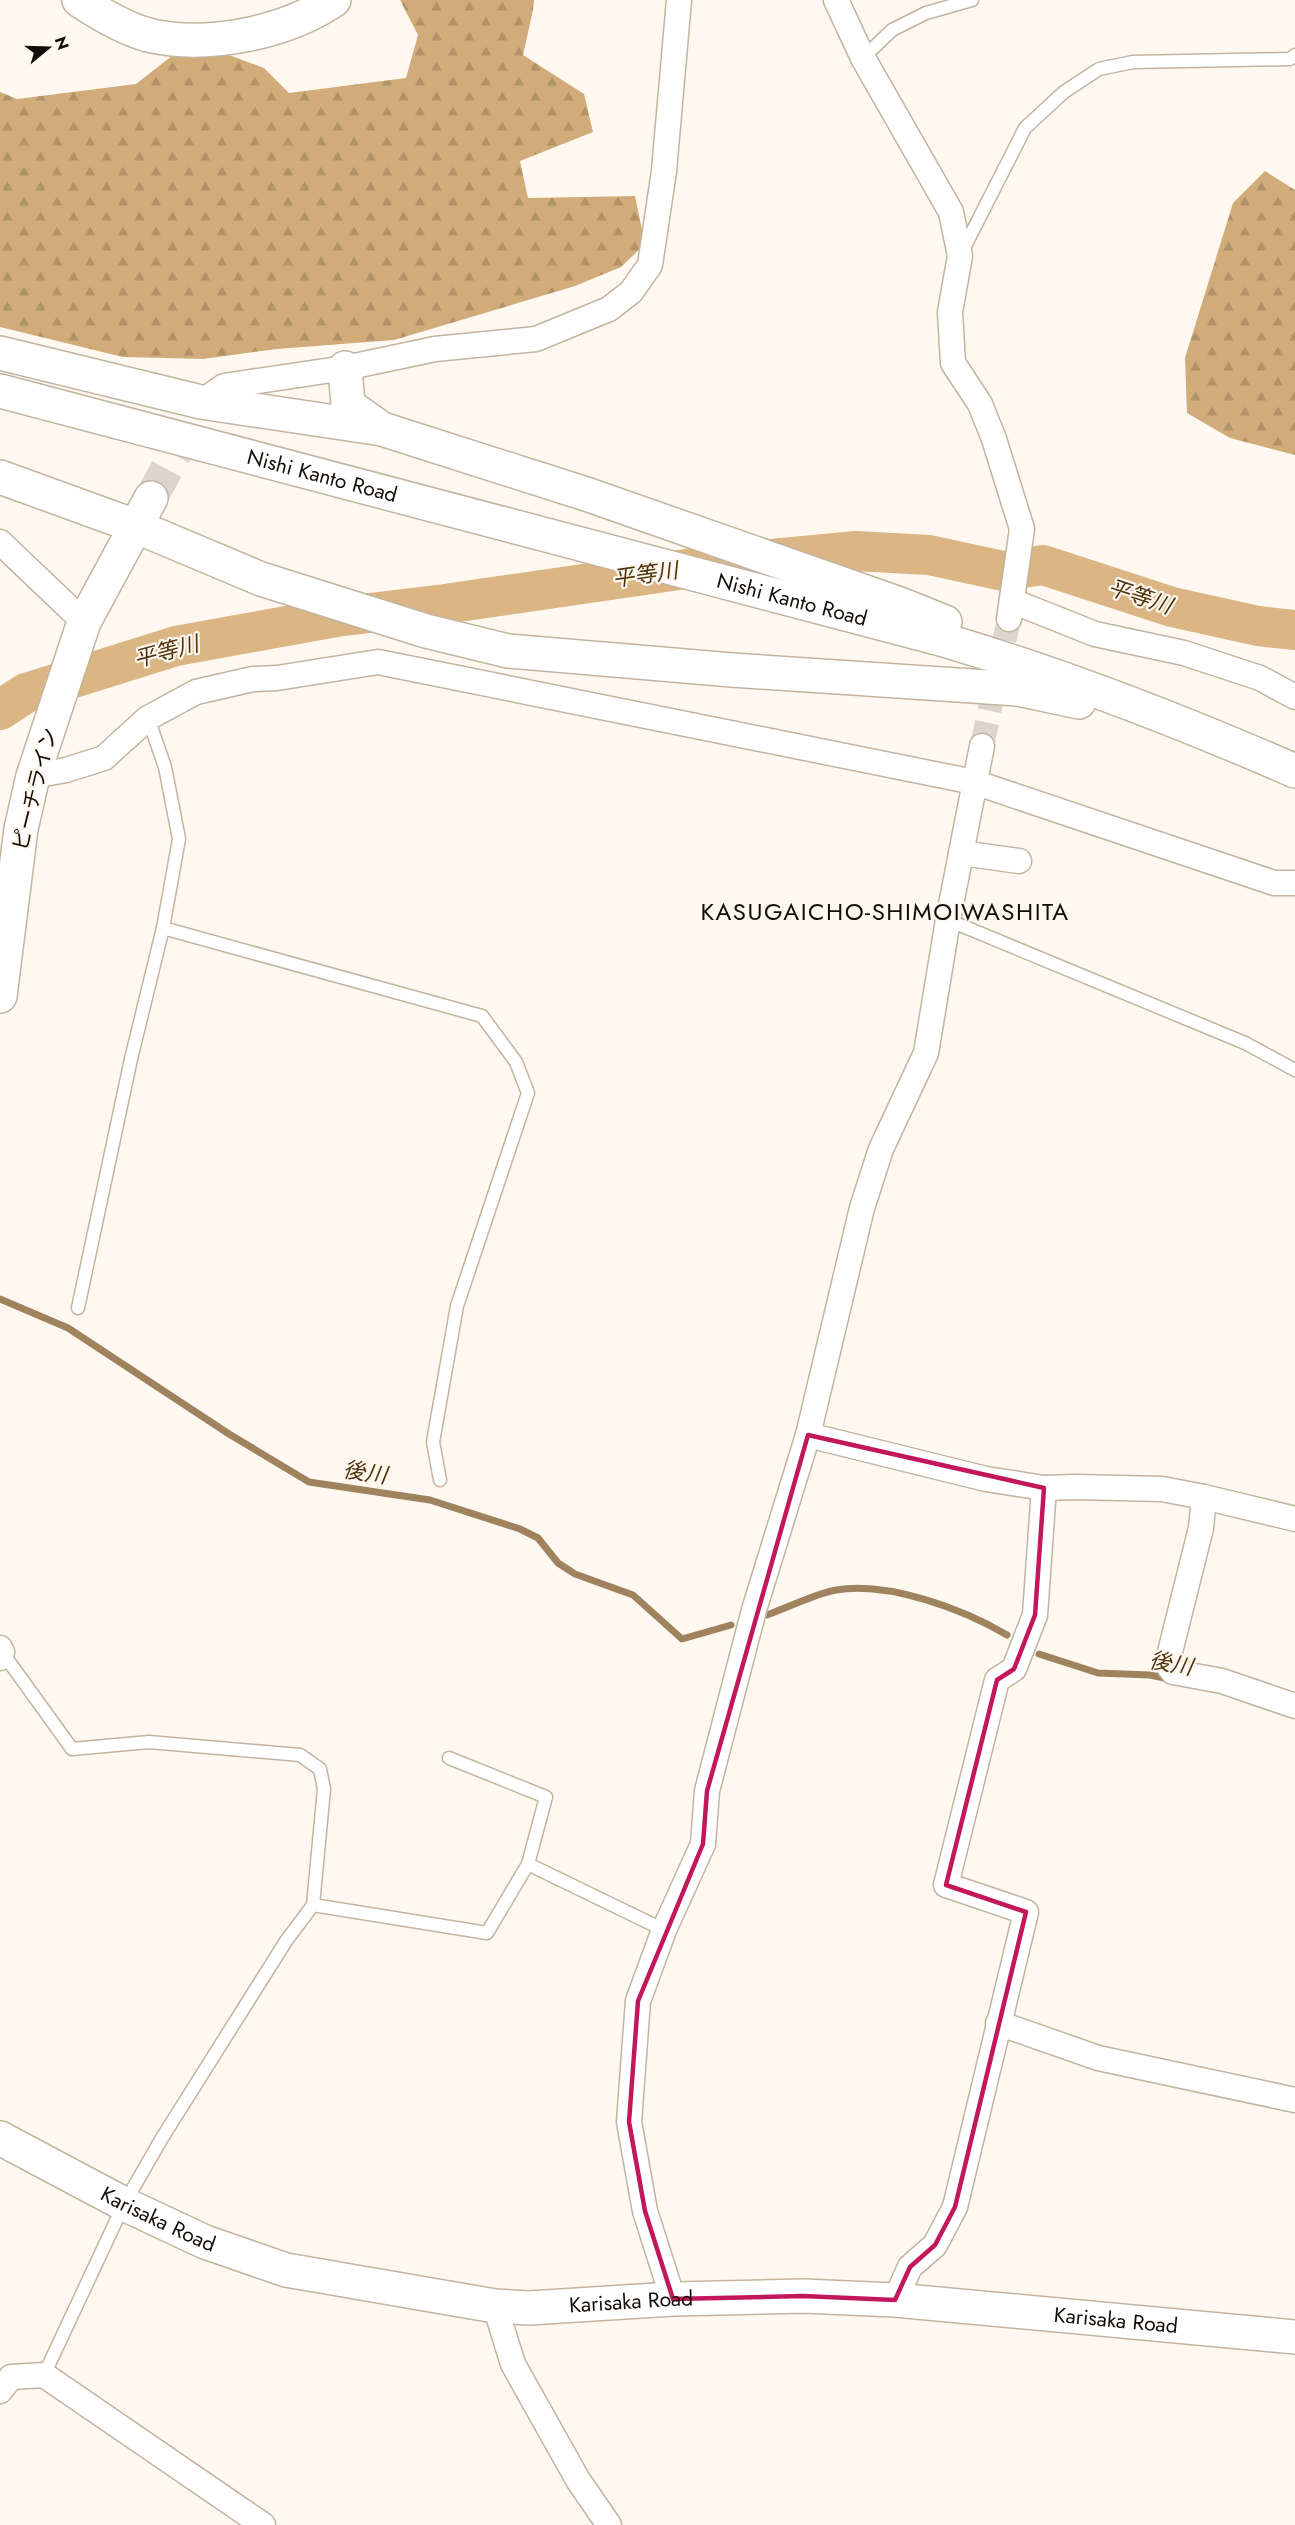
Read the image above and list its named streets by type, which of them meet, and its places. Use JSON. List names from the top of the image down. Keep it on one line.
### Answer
{"streets":{"main road":["Nishi Kanto Road","ピーチライン","Karisaka Road"]},"districts":["KASUGAICHO-SHIMOIWASHITA"],"water":["平等川","後川"],"north":"right"}
